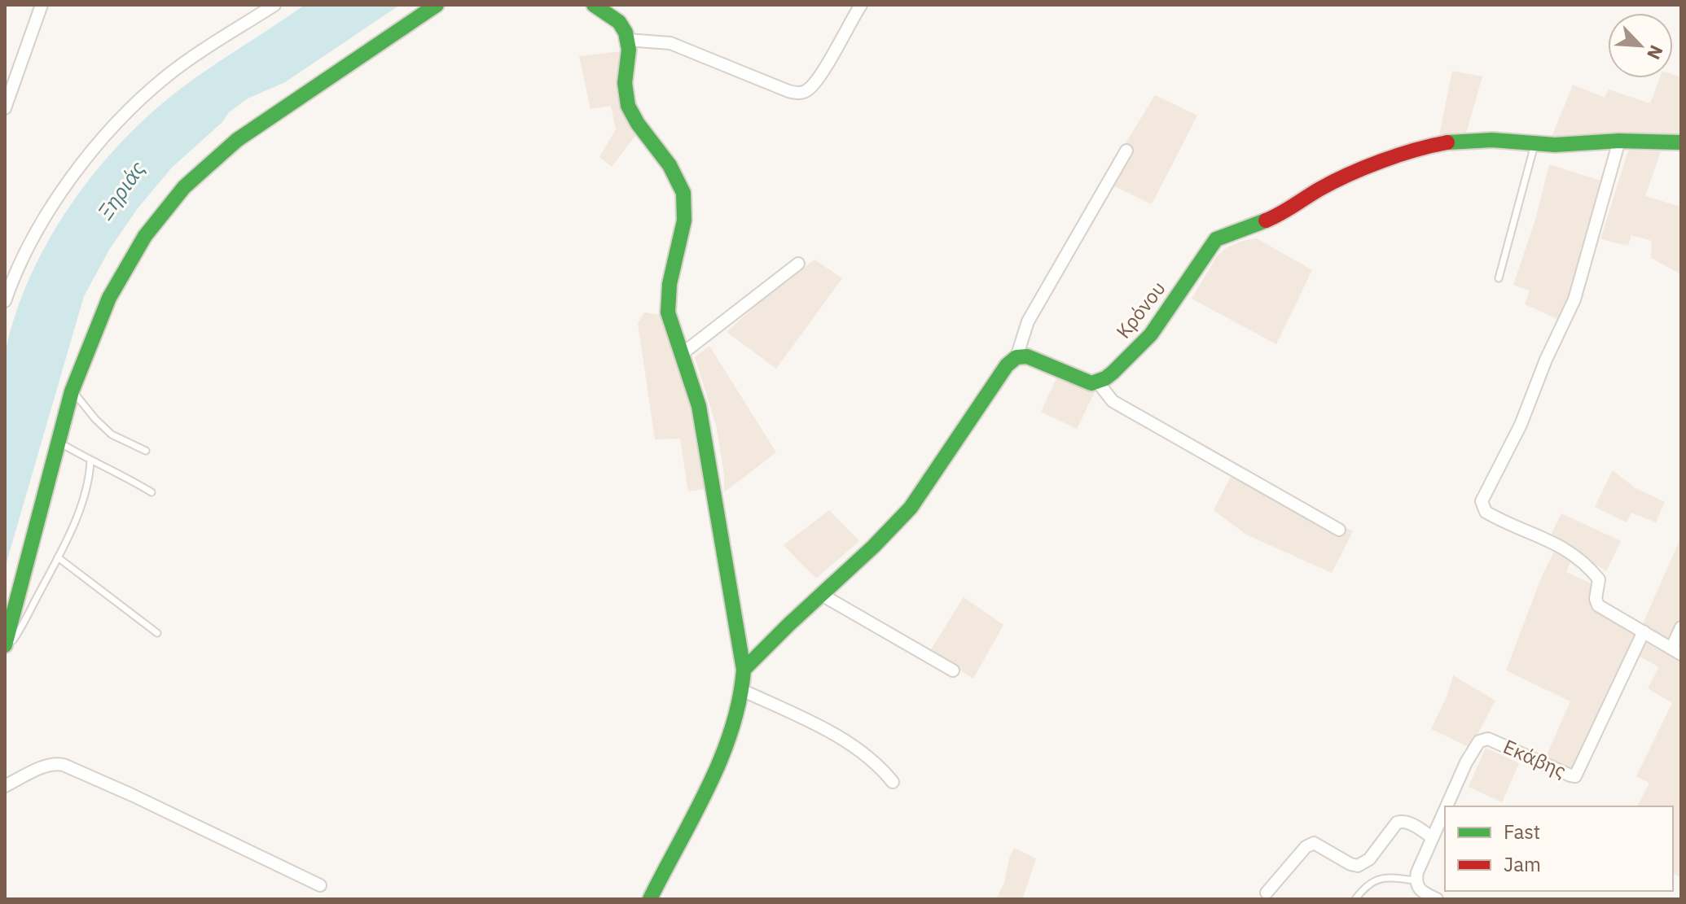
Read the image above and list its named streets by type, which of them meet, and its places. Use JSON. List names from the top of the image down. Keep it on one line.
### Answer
{"streets":{"street":["Κρόνου","Εκάβης"]},"water":["Ξηριάς"],"legend":["Fast","Jam"],"north":"bottom right"}
